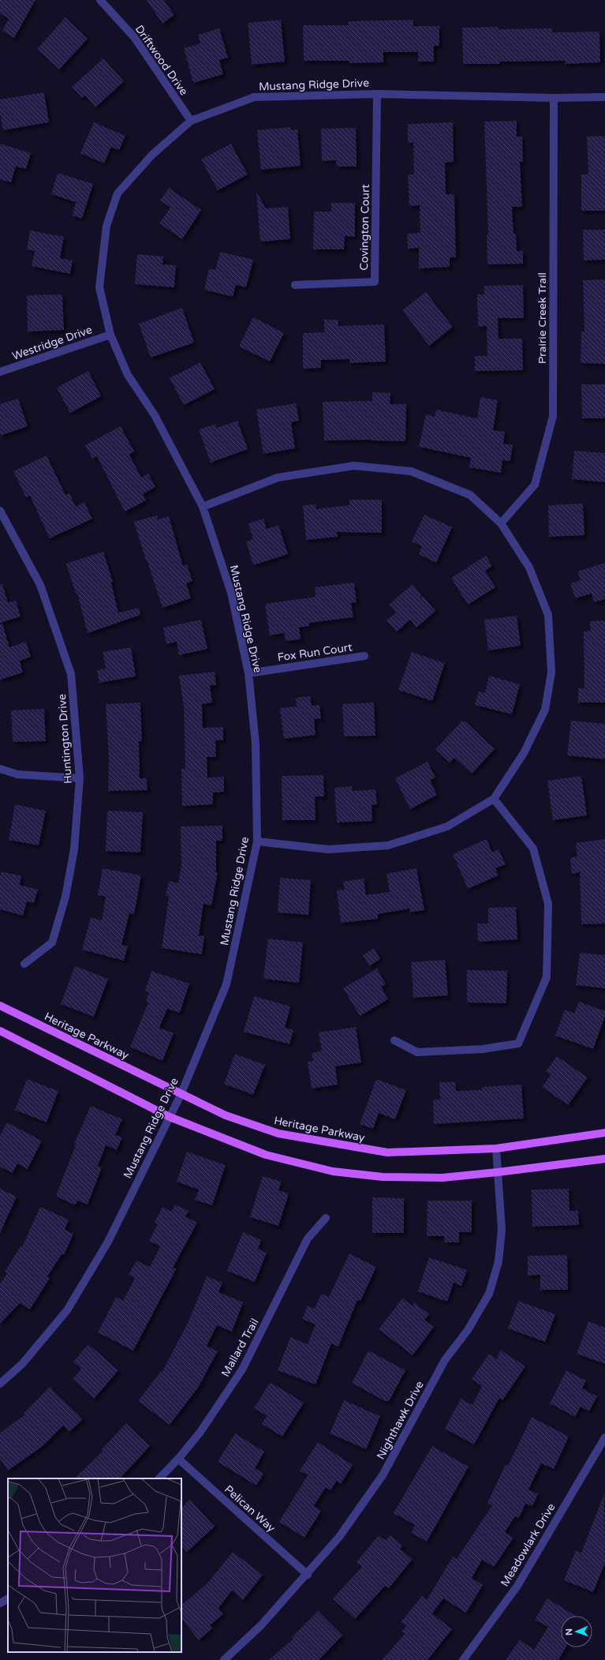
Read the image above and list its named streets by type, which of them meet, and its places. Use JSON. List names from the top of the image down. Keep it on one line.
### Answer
{"streets":{"main road":["Heritage Parkway"],"street":["Driftwood Drive","Mustang Ridge Drive","Covington Court","Prairie Creek Trail","Westridge Drive","Fox Run Court","Huntington Drive","Mallard Trail","Nighthawk Drive","Pelican Way","Meadowlark Drive"]},"crossings":[["Driftwood Drive","Mustang Ridge Drive"],["Mustang Ridge Drive","Covington Court"],["Mustang Ridge Drive","Prairie Creek Trail"],["Mustang Ridge Drive","Westridge Drive"],["Mustang Ridge Drive","Fox Run Court"],["Mustang Ridge Drive","Heritage Parkway"],["Heritage Parkway","Nighthawk Drive"],["Mallard Trail","Pelican Way"],["Nighthawk Drive","Pelican Way"]],"north":"left"}
